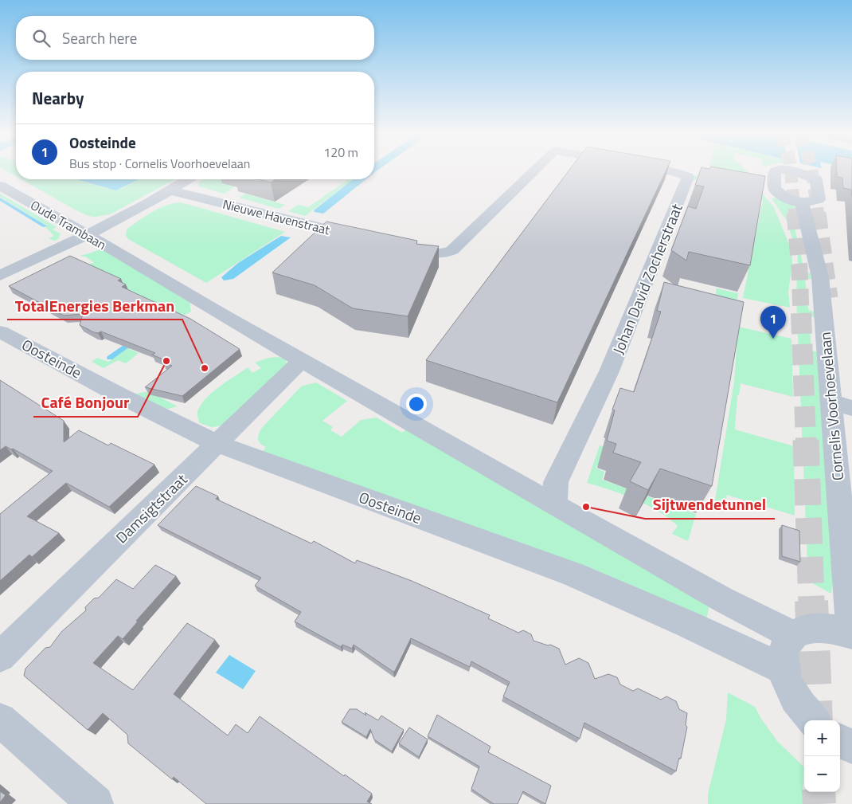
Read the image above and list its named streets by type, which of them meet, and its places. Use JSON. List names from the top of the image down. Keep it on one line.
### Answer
{"streets":{"street":["Nieuwe Havenstraat","Oude Trambaan","Johan David Zocherstraat","Oosteinde","Cornelis Voorhoevelaan","Damsigtstraat"]},"crossings":[["Oude Trambaan","Damsigtstraat"],["Oosteinde","Damsigtstraat"]],"places":["Café Bonjour","TotalEnergies Berkman","Sijtwendetunnel"],"page":{"search":"Search here","heading":"Nearby","list":[{"mark":"1","name":"Oosteinde","note":"Bus stop · Cornelis Voorhoevelaan","value":"120 m"}],"pins":"1","map_buttons":["+","−"]}}
